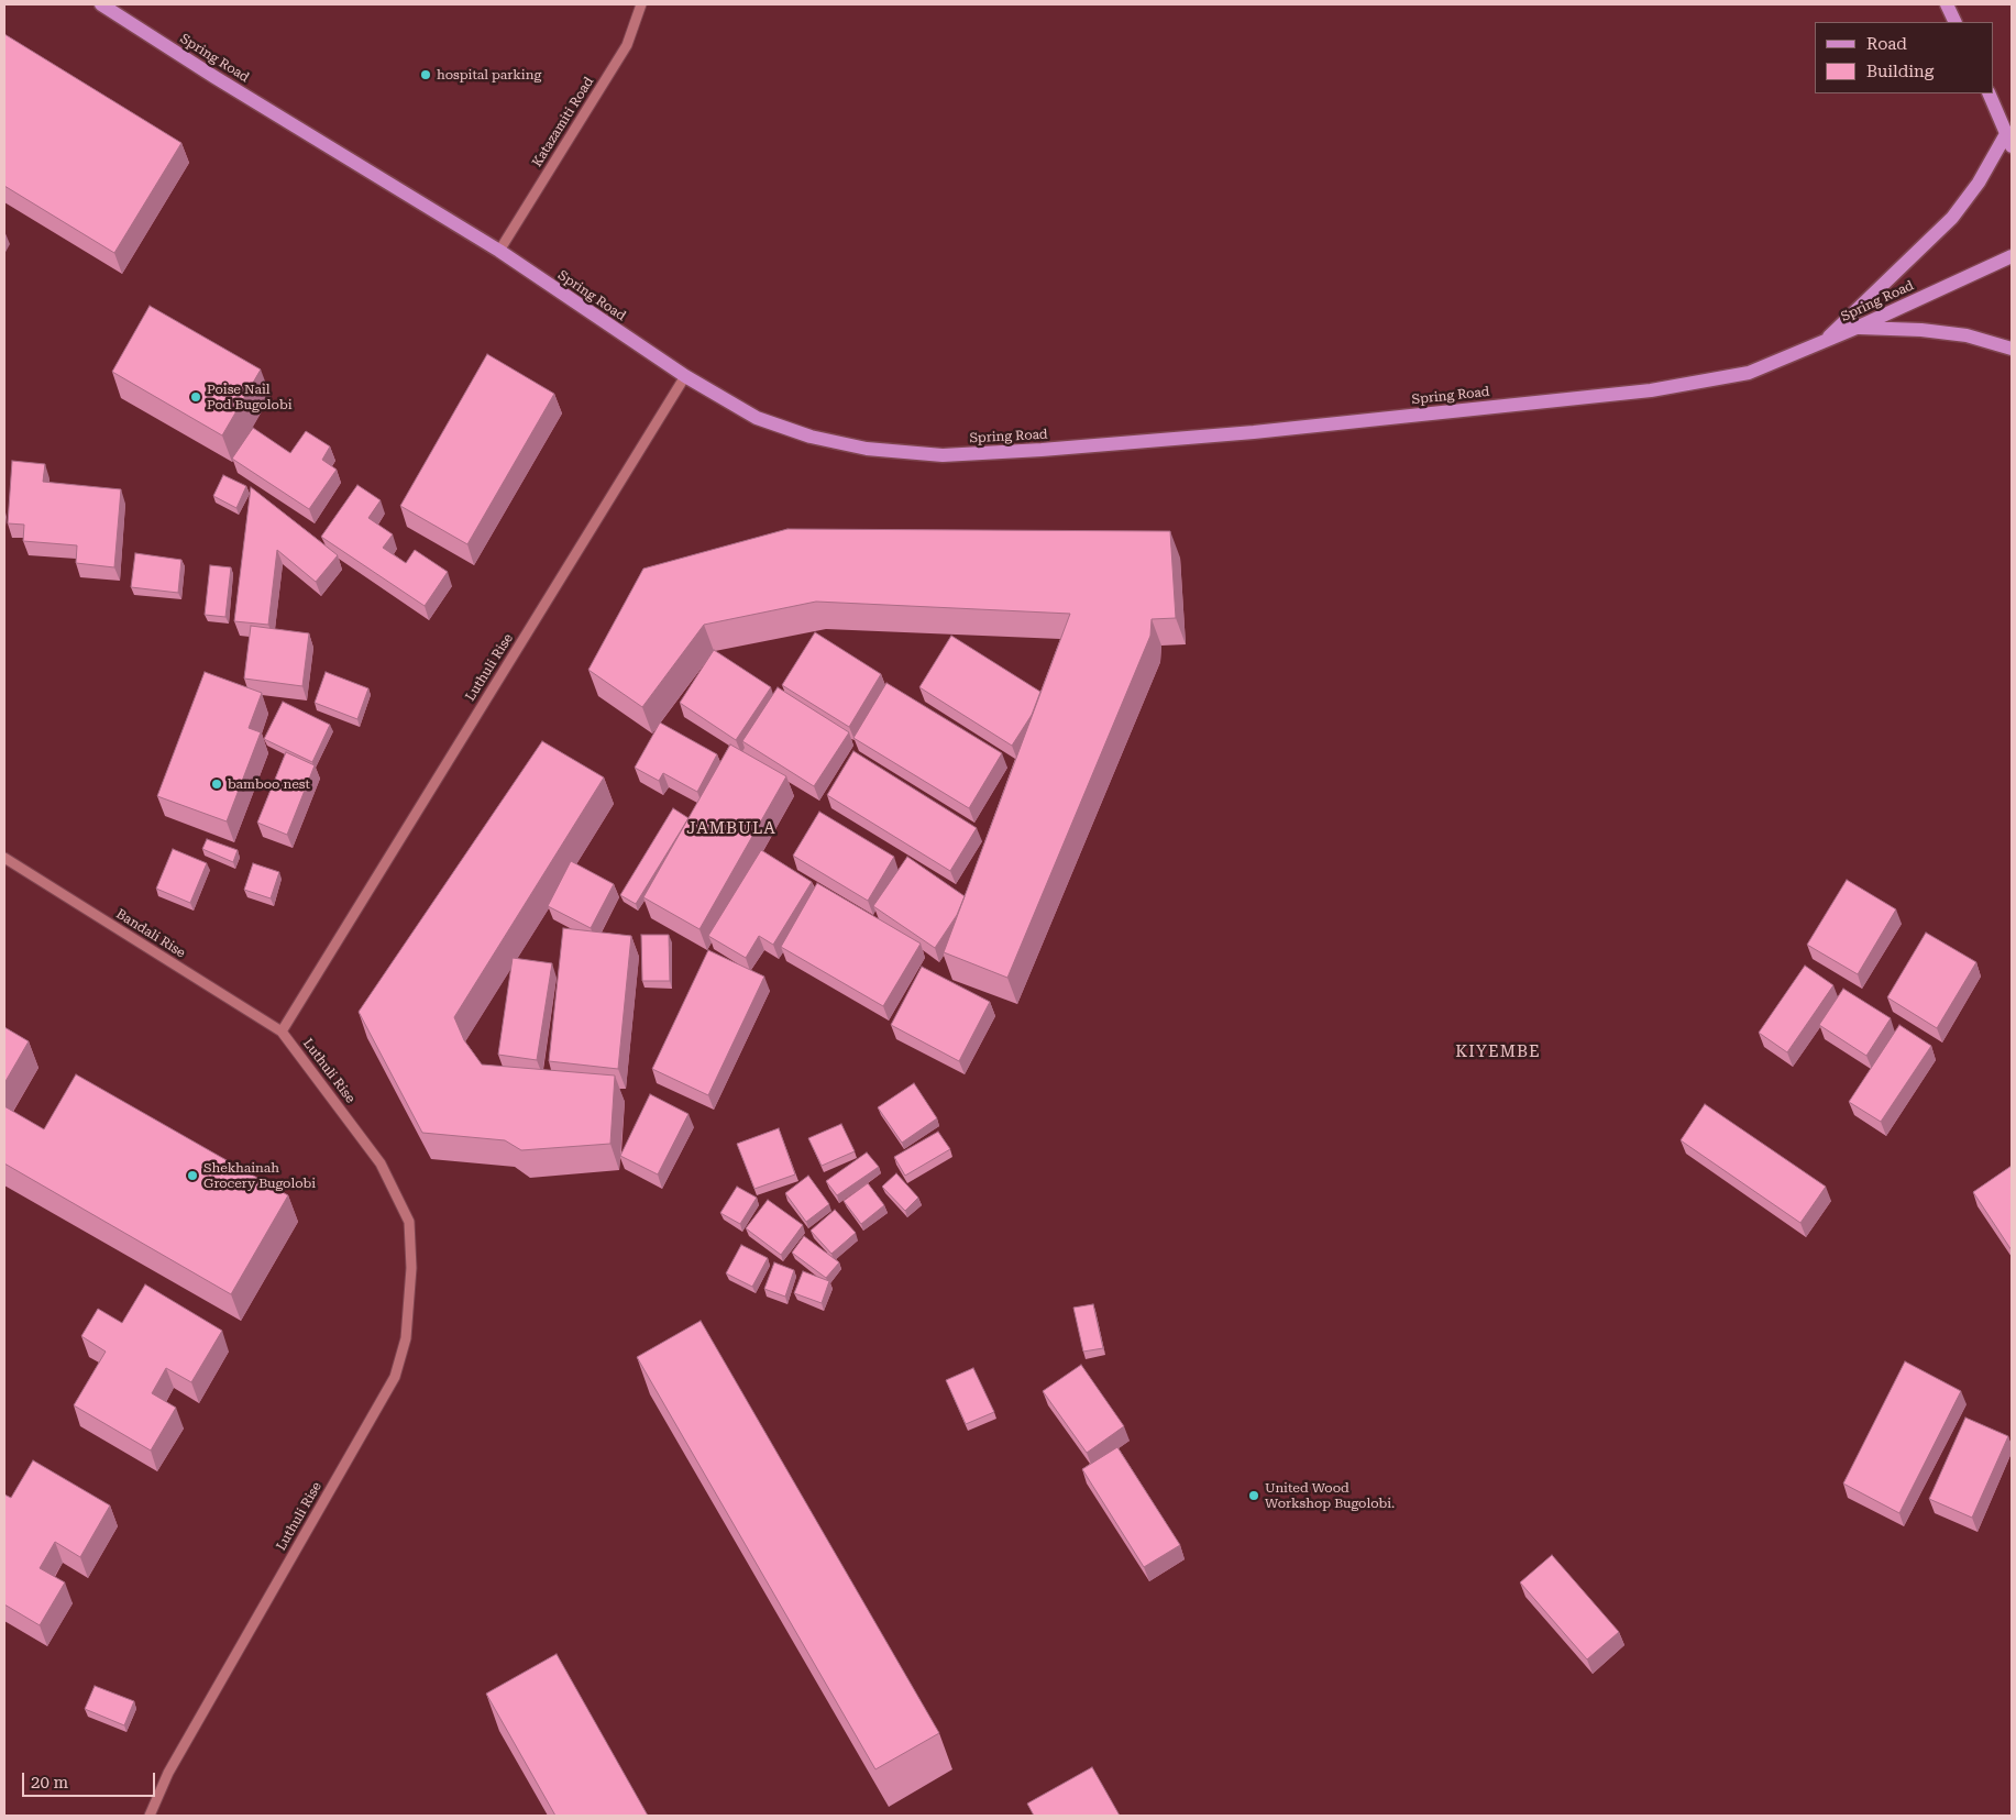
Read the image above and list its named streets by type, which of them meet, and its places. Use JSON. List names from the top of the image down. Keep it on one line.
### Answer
{"streets":{"main road":["Spring Road"],"street":["Katazamiti Road","Luthuli Rise","Bandali Rise"]},"crossings":[["Spring Road","Katazamiti Road"],["Spring Road","Luthuli Rise"],["Luthuli Rise","Bandali Rise"]],"districts":["JAMBULA","KIYEMBE"],"places":["hospital parking","Poise Nail Pod Bugolobi","bamboo nest","Shekhainah Grocery Bugolobi","United Wood Workshop Bugolobi."],"legend":["Road","Building"],"scale_bar":"20 m"}
